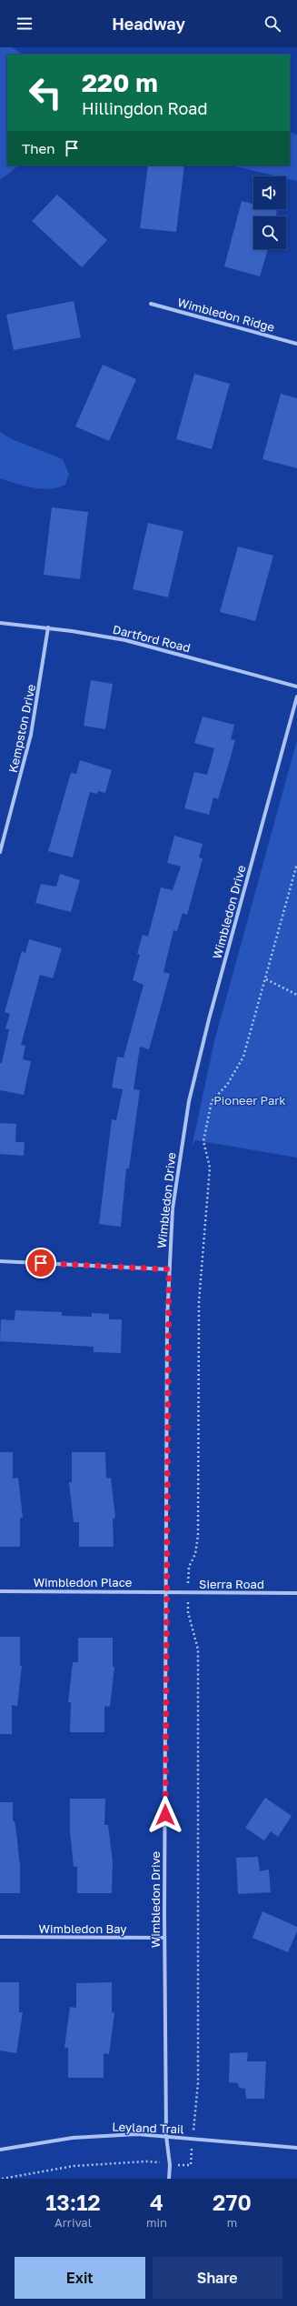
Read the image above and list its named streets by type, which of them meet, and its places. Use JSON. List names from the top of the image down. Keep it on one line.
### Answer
{"streets":{"street":["Wimbledon Ridge","Dartford Road","Kempston Drive","Wimbledon Drive","Wimbledon Place","Sierra Road","Wimbledon Bay","Leyland Trail"]},"crossings":[["Dartford Road","Kempston Drive"],["Wimbledon Drive","Wimbledon Place"],["Wimbledon Drive","Sierra Road"],["Wimbledon Drive","Wimbledon Bay"],["Wimbledon Drive","Leyland Trail"],["Wimbledon Place","Sierra Road"]],"parks":["Pioneer Park"],"page":{"header":"Headway","turn":["220 m","Hillingdon Road"],"then":"Then","eta":["13:12","Arrival","4","min","270","m"],"buttons":["Exit","Share"]}}
